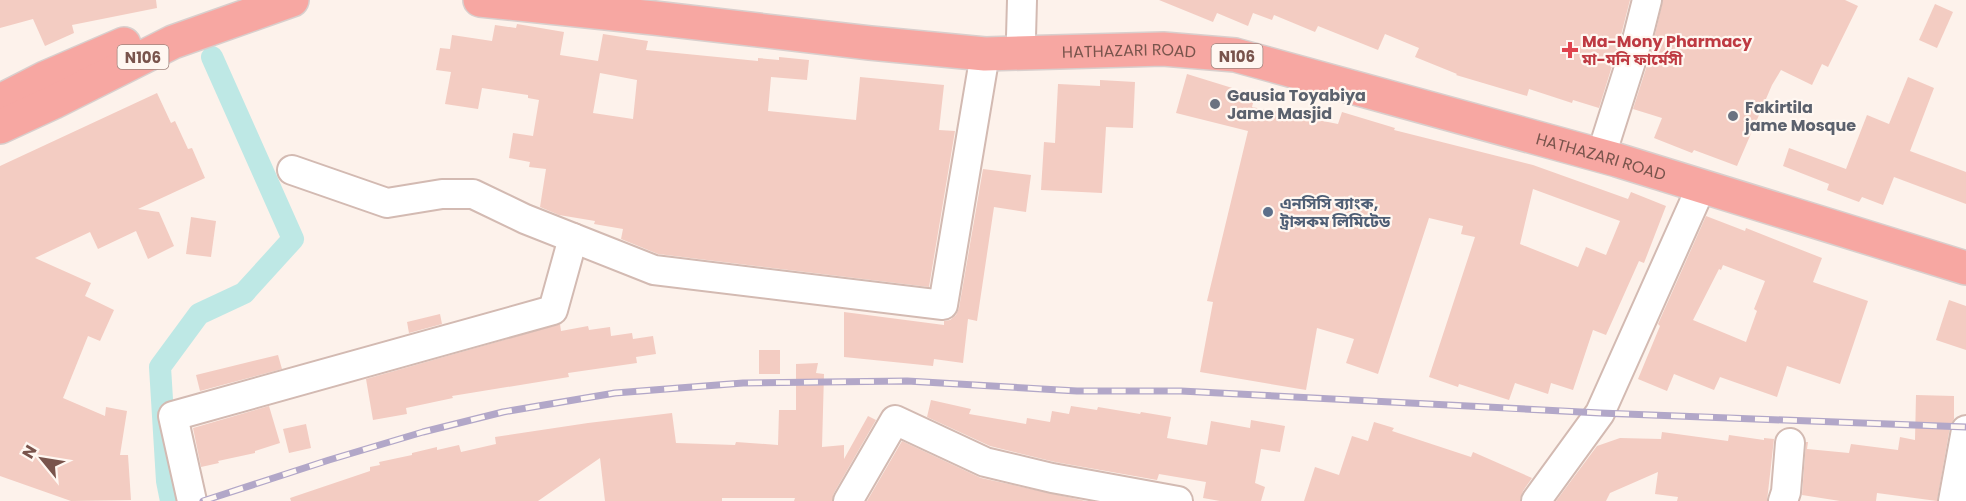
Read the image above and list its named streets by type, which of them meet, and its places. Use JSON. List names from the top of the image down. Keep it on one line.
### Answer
{"streets":{"highway":["HATHAZARI ROAD","N106"]},"places":{"health":["Ma-Mony Pharmacy মা-মনি ফার্মেসী"],"other":["Gausia Toyabiya Jame Masjid","Fakirtila jame Mosque","এনসিসি ব্যাংক, ট্রান্সকম লিমিটেড"]},"north":"top left"}
